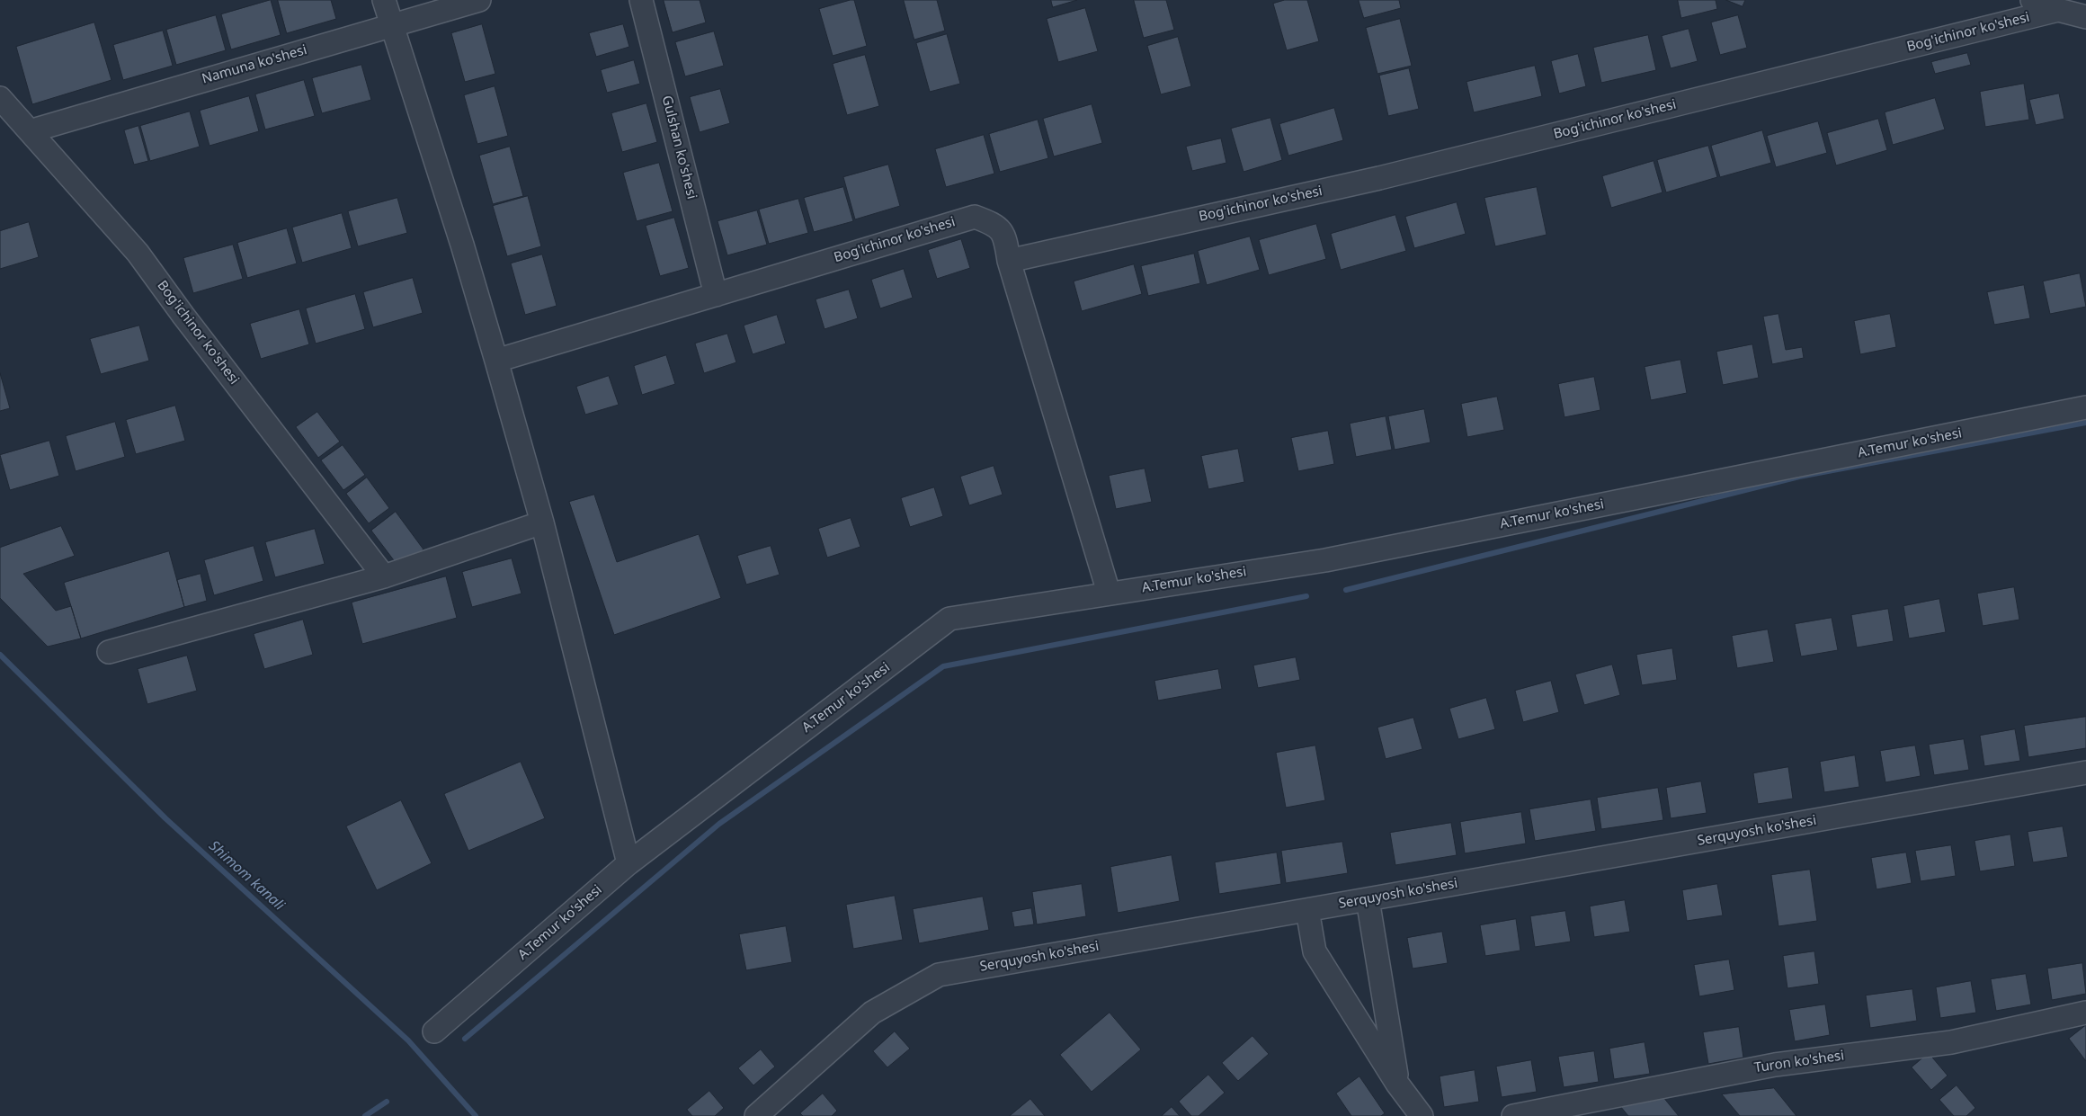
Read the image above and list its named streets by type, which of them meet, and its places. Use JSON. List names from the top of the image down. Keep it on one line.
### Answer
{"streets":{"street":["Bog'ichinor ko'shesi","Namuna ko'shesi","Gulshan ko'shesi","A.Temur ko'shesi","Serquyosh ko'shesi","Turon ko'shesi"]},"crossings":[["Bog'ichinor ko'shesi","Namuna ko'shesi"],["Bog'ichinor ko'shesi","Gulshan ko'shesi"]],"water":["Shimom kanali"]}
